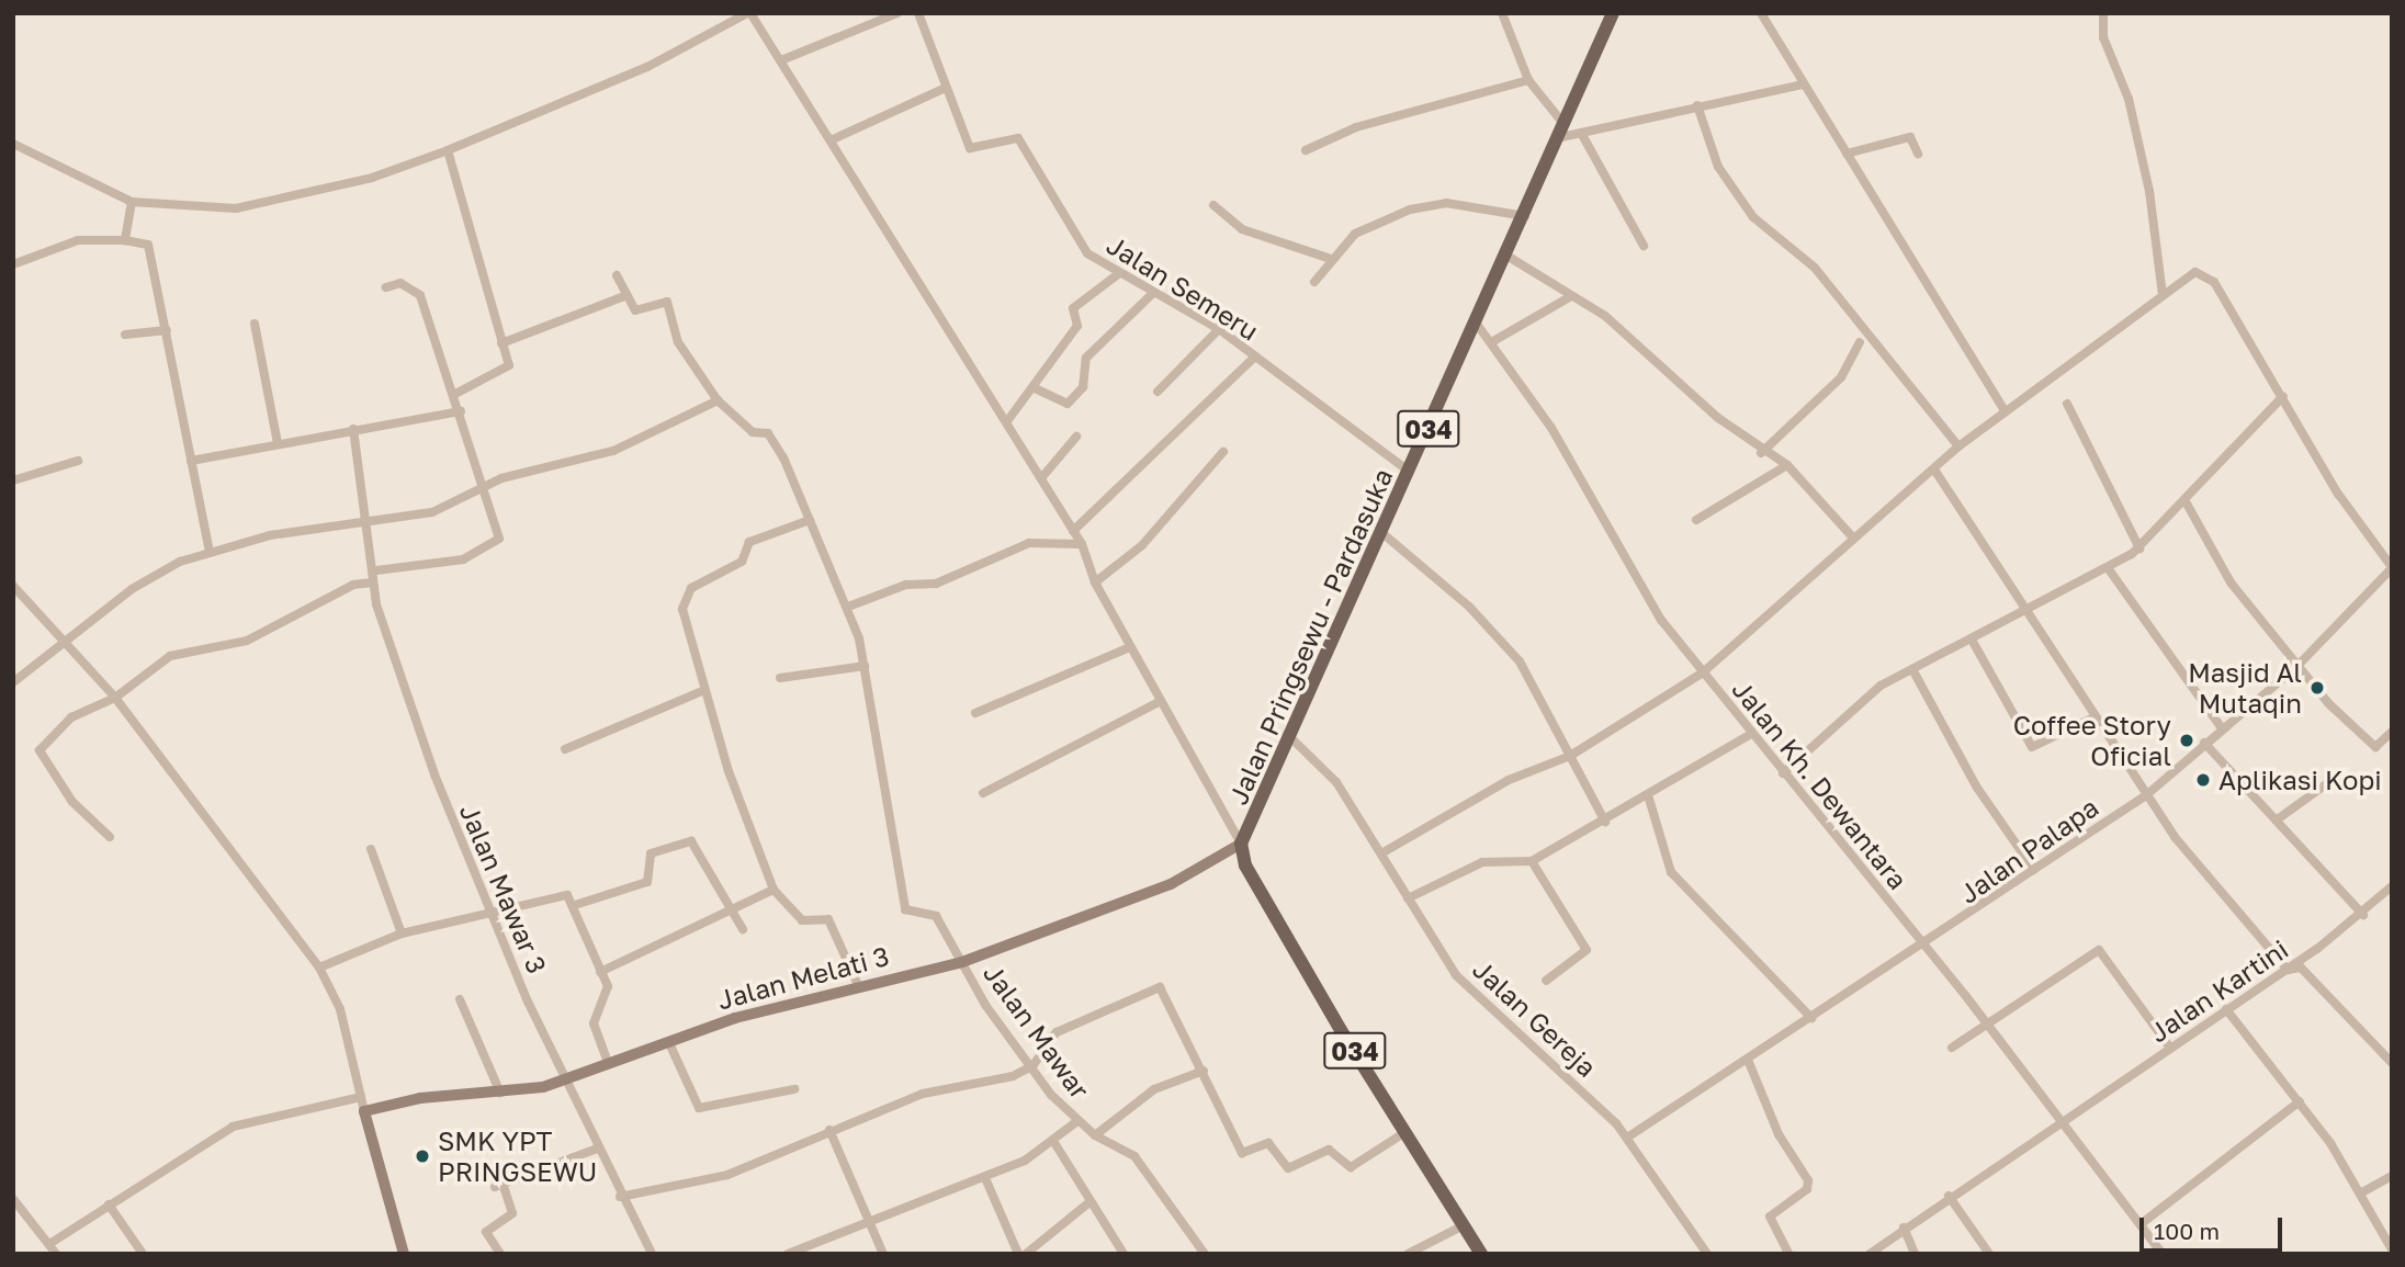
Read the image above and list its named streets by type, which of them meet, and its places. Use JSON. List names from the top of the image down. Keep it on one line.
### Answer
{"streets":{"main road":["034","Jalan Pringsewu - Pardasuka"],"street":["Jalan Semeru","Jalan Kh. Dewantara","Jalan Palapa","Jalan Mawar 3","Jalan Melati 3","Jalan Kartini","Jalan Gereja","Jalan Mawar"]},"crossings":[["Jalan Semeru","Jalan Pringsewu - Pardasuka"],["Jalan Pringsewu - Pardasuka","Jalan Kh. Dewantara"],["Jalan Pringsewu - Pardasuka","Jalan Melati 3"],["Jalan Pringsewu - Pardasuka","Jalan Gereja"],["Jalan Kh. Dewantara","Jalan Palapa"],["Jalan Kh. Dewantara","Jalan Kartini"],["Jalan Palapa","Jalan Gereja"],["Jalan Mawar 3","Jalan Melati 3"],["Jalan Melati 3","Jalan Mawar"]],"places":["Masjid Al Mutaqin","Coffee Story Oficial","Aplikasi Kopi","SMK YPT PRINGSEWU"],"scale_bar":"100 m"}
